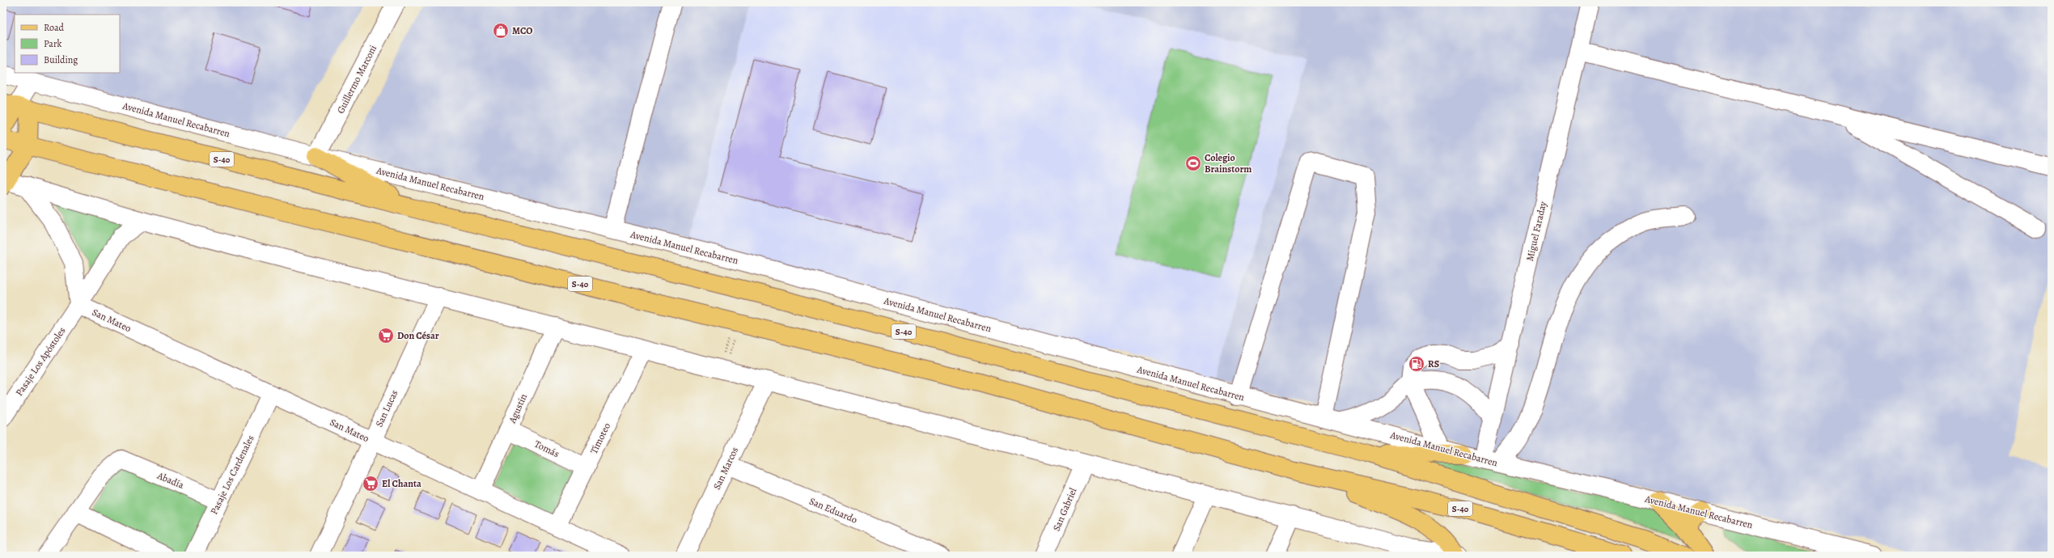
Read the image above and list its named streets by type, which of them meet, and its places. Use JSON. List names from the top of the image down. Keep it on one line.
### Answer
{"streets":{"main road":["S-40"],"street":["Guillermo Marconi","Avenida Manuel Recabarren","Miguel Faraday","San Mateo","Pasaje Los Apóstoles","San Lucas","Agustín","Timoteo","Tomás","San Marcos","Pasaje Los Cardenales","Abadía","San Gabriel","San Eduardo"]},"crossings":[["Guillermo Marconi","Avenida Manuel Recabarren"],["Avenida Manuel Recabarren","Miguel Faraday"],["San Mateo","Pasaje Los Apóstoles"],["San Mateo","San Lucas"],["San Mateo","Agustín"],["San Mateo","Timoteo"],["San Mateo","Pasaje Los Cardenales"],["Agustín","Tomás"],["Timoteo","Tomás"],["San Marcos","San Eduardo"],["Pasaje Los Cardenales","Abadía"]],"places":{"shop":["MCO"],"sports":["Colegio Brainstorm"],"supermarket":["Don César","El Chanta"],"fuel station":["RS"]},"legend":["Road","Park","Building"]}
